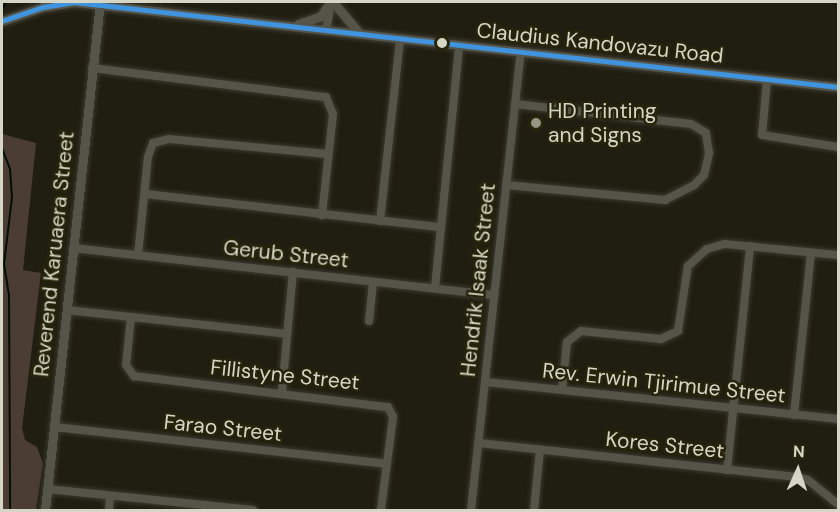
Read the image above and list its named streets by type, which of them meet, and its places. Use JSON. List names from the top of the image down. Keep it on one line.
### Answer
{"streets":{"street":["Claudius Kandovazu Road","Reverend Karuaera Street","Gerub Street","Hendrik Isaak Street","Fillistyne Street","Rev. Erwin Tjirimue Street","Farao Street","Kores Street"]},"crossings":[["Claudius Kandovazu Road","Reverend Karuaera Street"],["Claudius Kandovazu Road","Hendrik Isaak Street"],["Reverend Karuaera Street","Gerub Street"],["Reverend Karuaera Street","Farao Street"],["Gerub Street","Hendrik Isaak Street"],["Hendrik Isaak Street","Rev. Erwin Tjirimue Street"],["Hendrik Isaak Street","Kores Street"],["Fillistyne Street","Farao Street"]],"places":["HD Printing and Signs"],"north":"top"}
